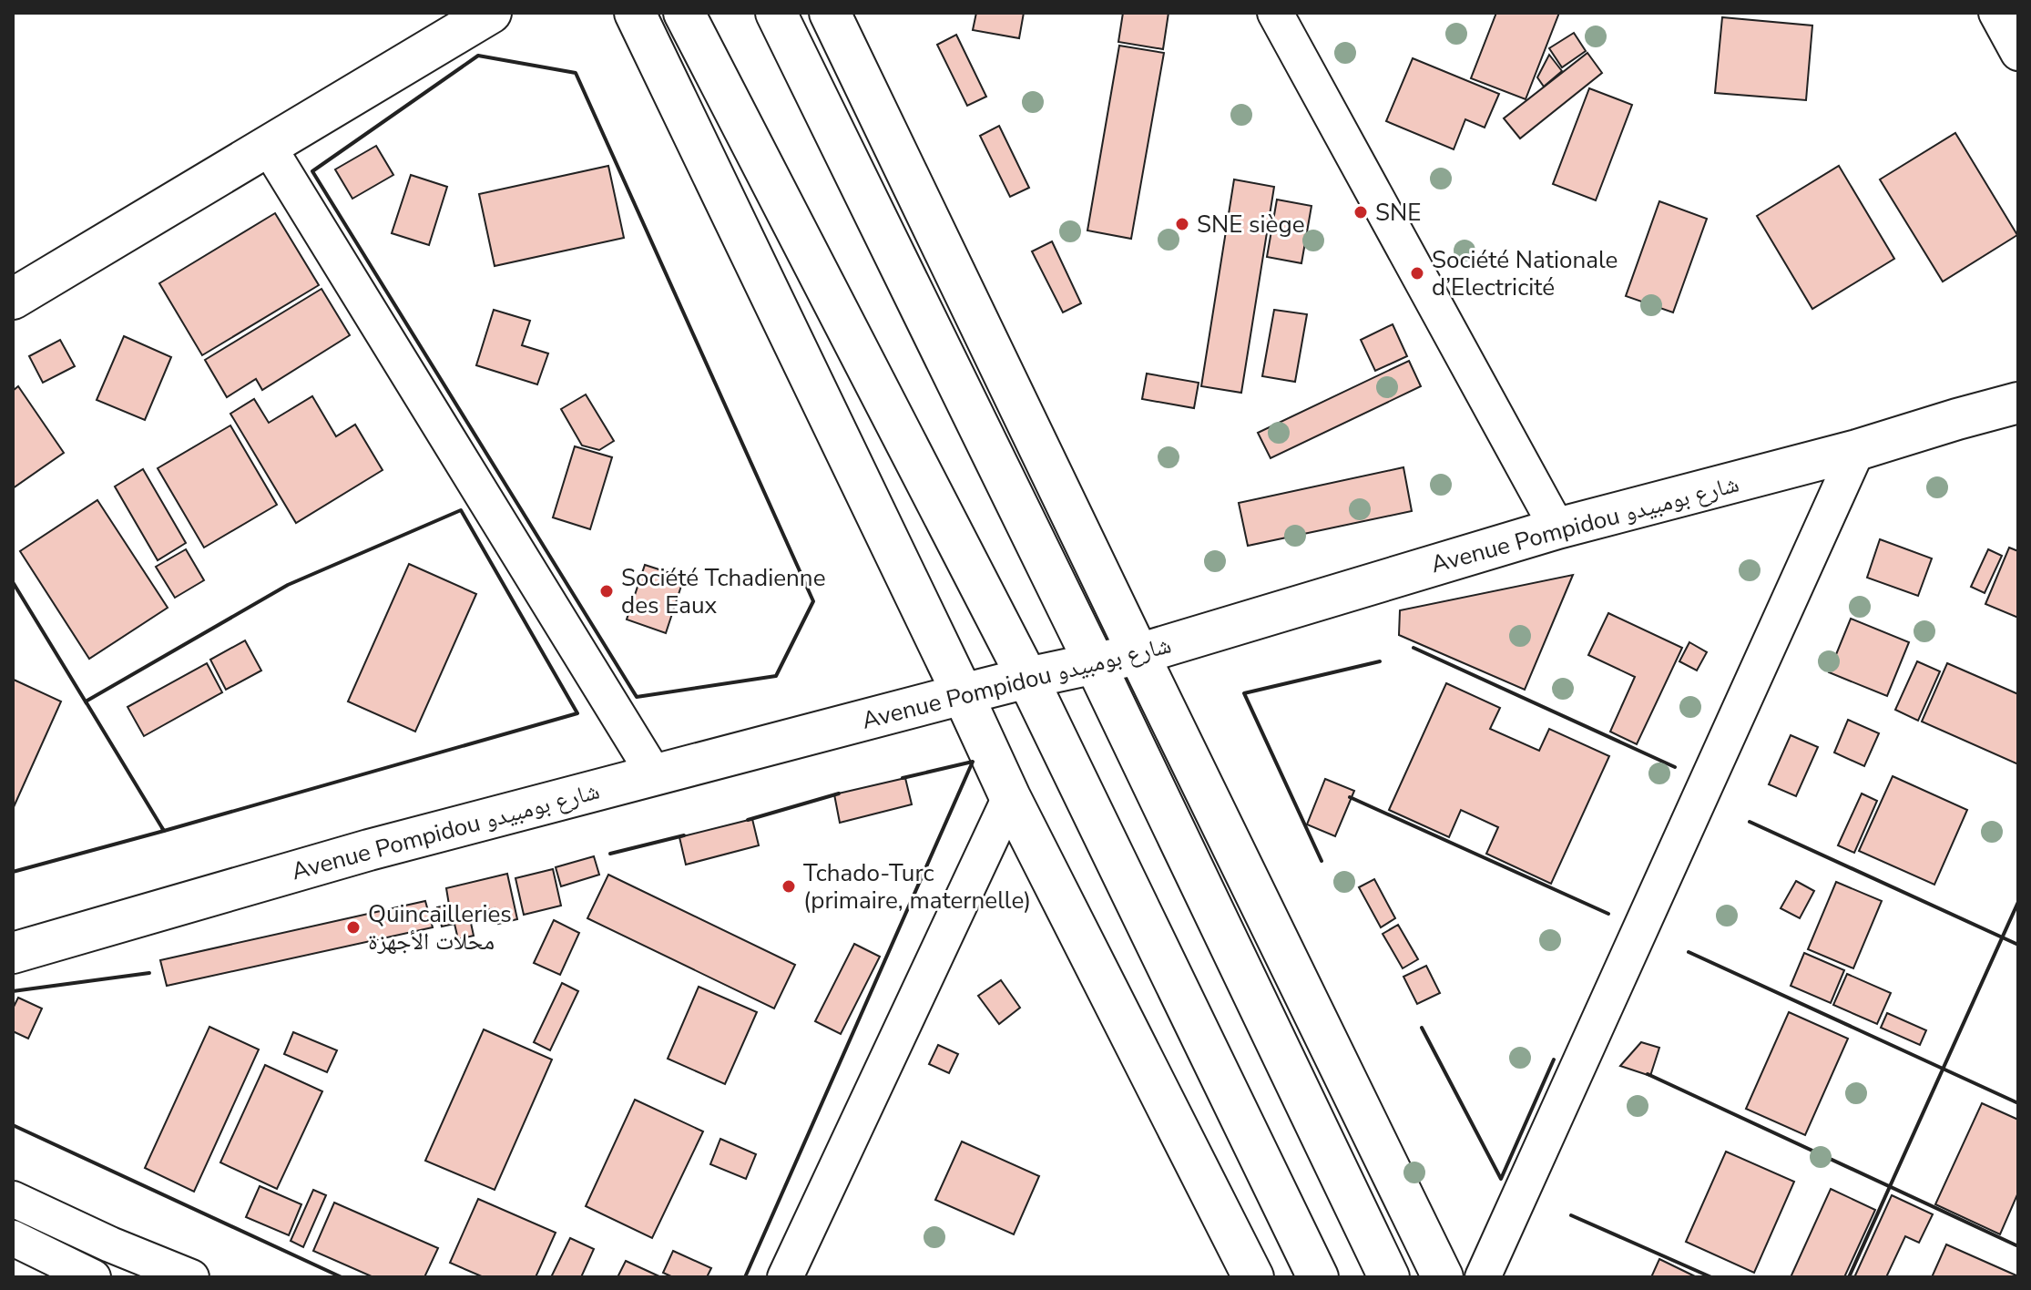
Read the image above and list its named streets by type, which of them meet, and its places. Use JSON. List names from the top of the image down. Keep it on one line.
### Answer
{"streets":{"main road":["Avenue Pompidou شارع بومبيدو"]},"places":["SNE","SNE siège","Société Nationale d’Electricité","Société Tchadienne des Eaux","Tchado-Turc (primaire, maternelle)","Quincailleries محلات الأجهزة"]}
